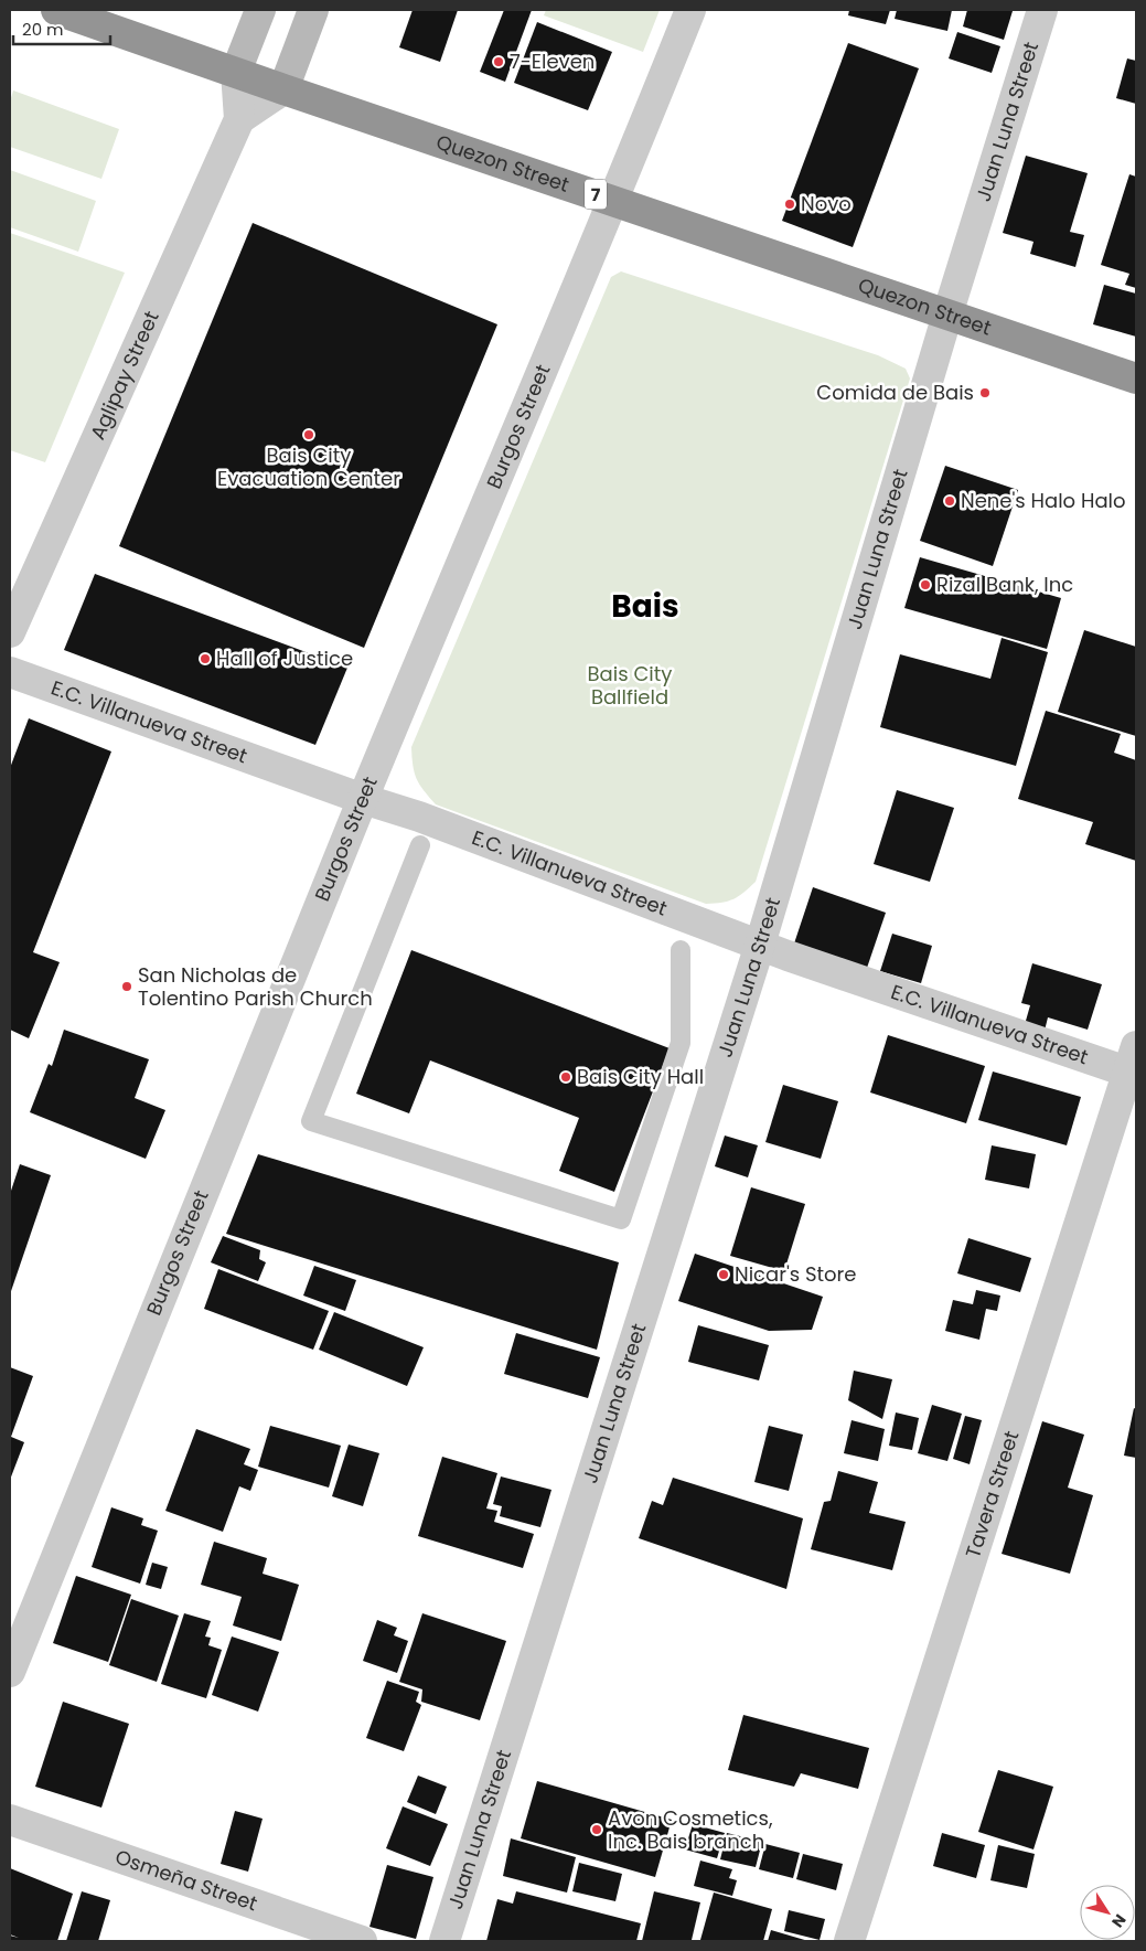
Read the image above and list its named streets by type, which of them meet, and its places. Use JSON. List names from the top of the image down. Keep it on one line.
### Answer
{"streets":{"highway":["Quezon Street","7"],"street":["Juan Luna Street","Aglipay Street","Burgos Street","E.C. Villanueva Street","Tavera Street","Osmeña Street"]},"crossings":[["Juan Luna Street","Quezon Street"],["Juan Luna Street","E.C. Villanueva Street"],["Quezon Street","Aglipay Street"],["Quezon Street","Burgos Street"],["Burgos Street","E.C. Villanueva Street"],["E.C. Villanueva Street","Tavera Street"]],"districts":["Bais"],"parks":["Bais City Ballfield"],"places":["7-Eleven","Novo","Comida de Bais","Bais City Evacuation Center","Nene's Halo Halo","Rizal Bank, Inc","Hall of Justice","San Nicholas de Tolentino Parish Church","Bais City Hall","Nicar's Store","Avon Cosmetics, Inc. Bais branch"],"scale_bar":"20 m","north":"bottom right"}
